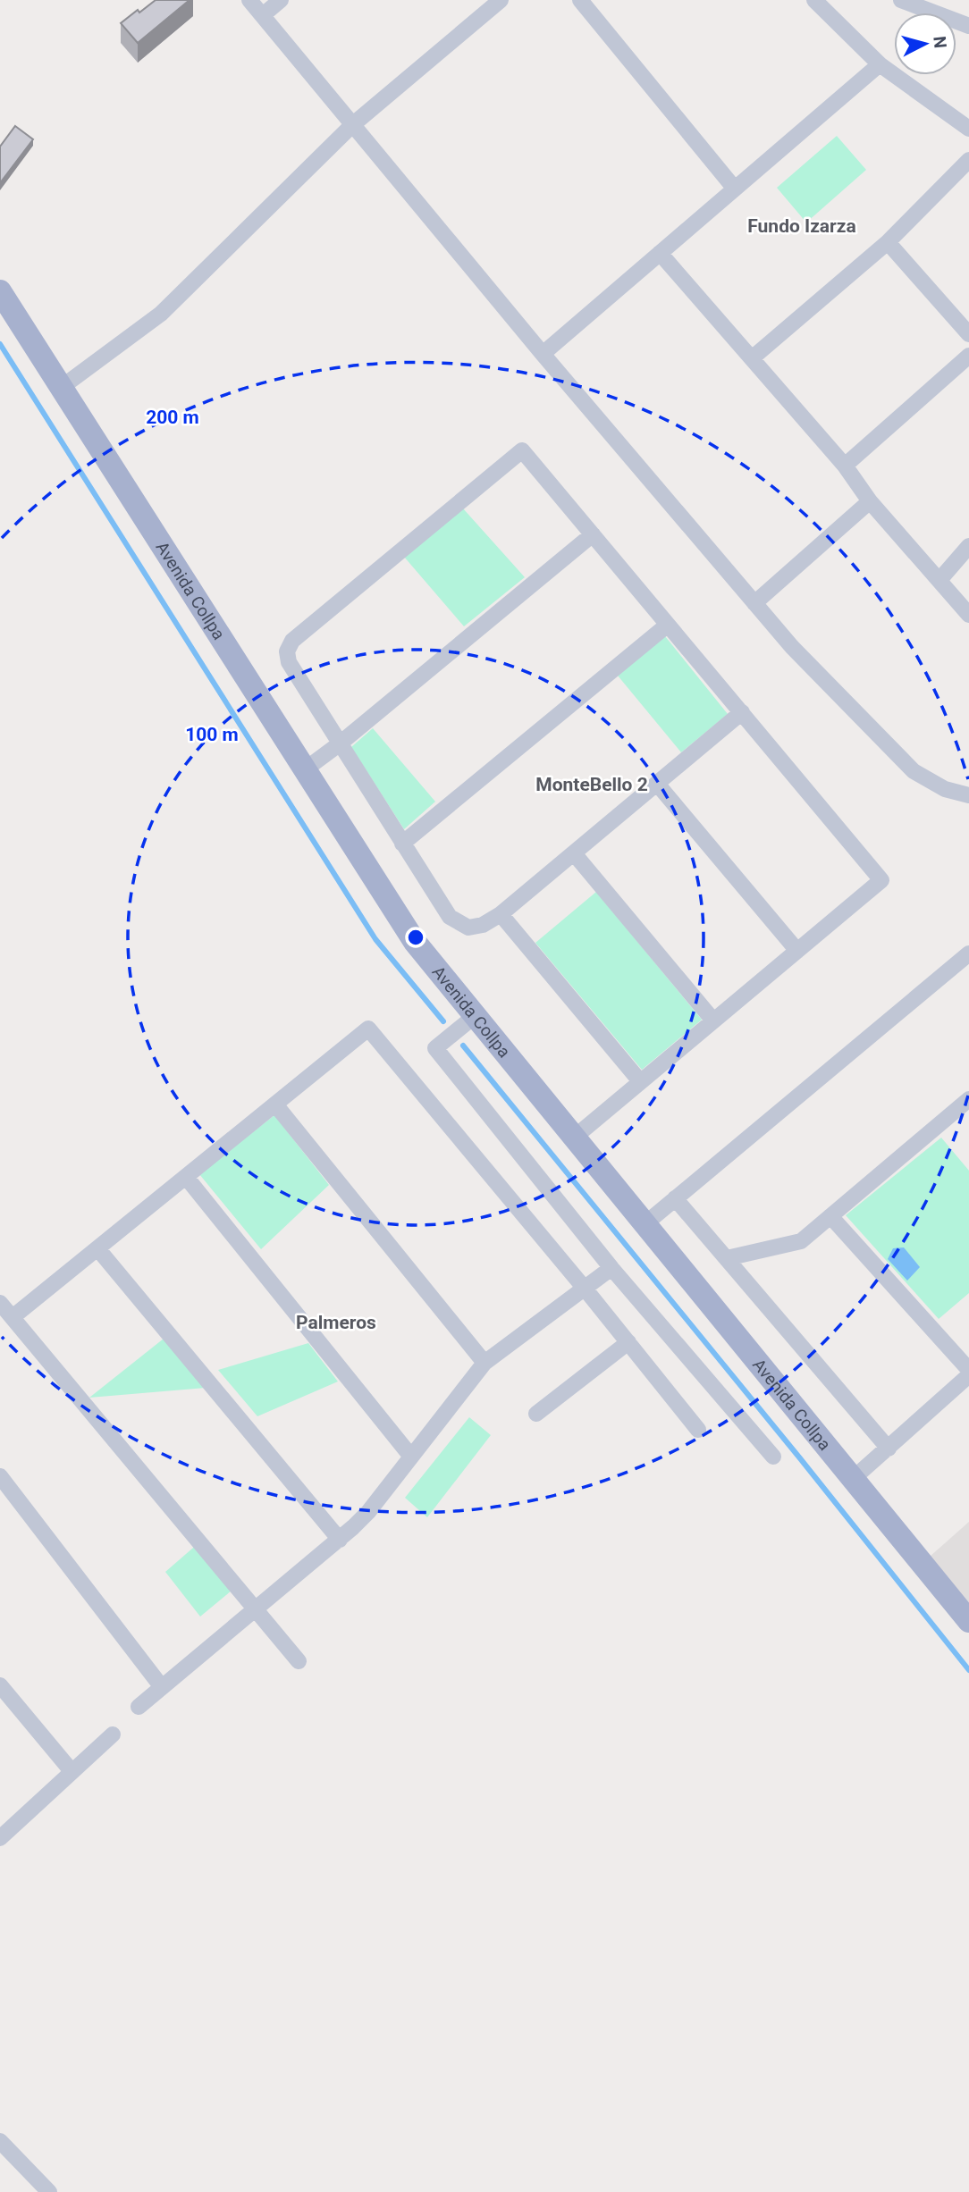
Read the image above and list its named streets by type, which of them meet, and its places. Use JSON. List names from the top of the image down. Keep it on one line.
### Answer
{"streets":{"main road":["Avenida Collpa"]},"districts":["Fundo Izarza","MonteBello 2","Palmeros"],"north":"right","rings":["200 m","100 m"]}
